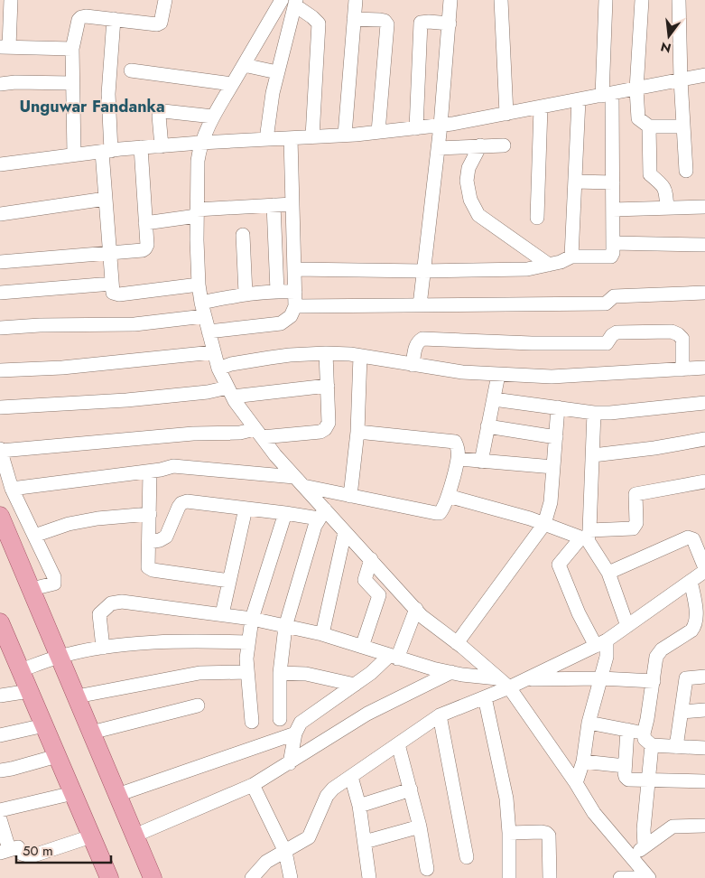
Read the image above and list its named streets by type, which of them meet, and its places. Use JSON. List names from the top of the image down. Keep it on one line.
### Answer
{"districts":["Unguwar Fandanka"],"scale_bar":"50 m","north":"bottom"}
